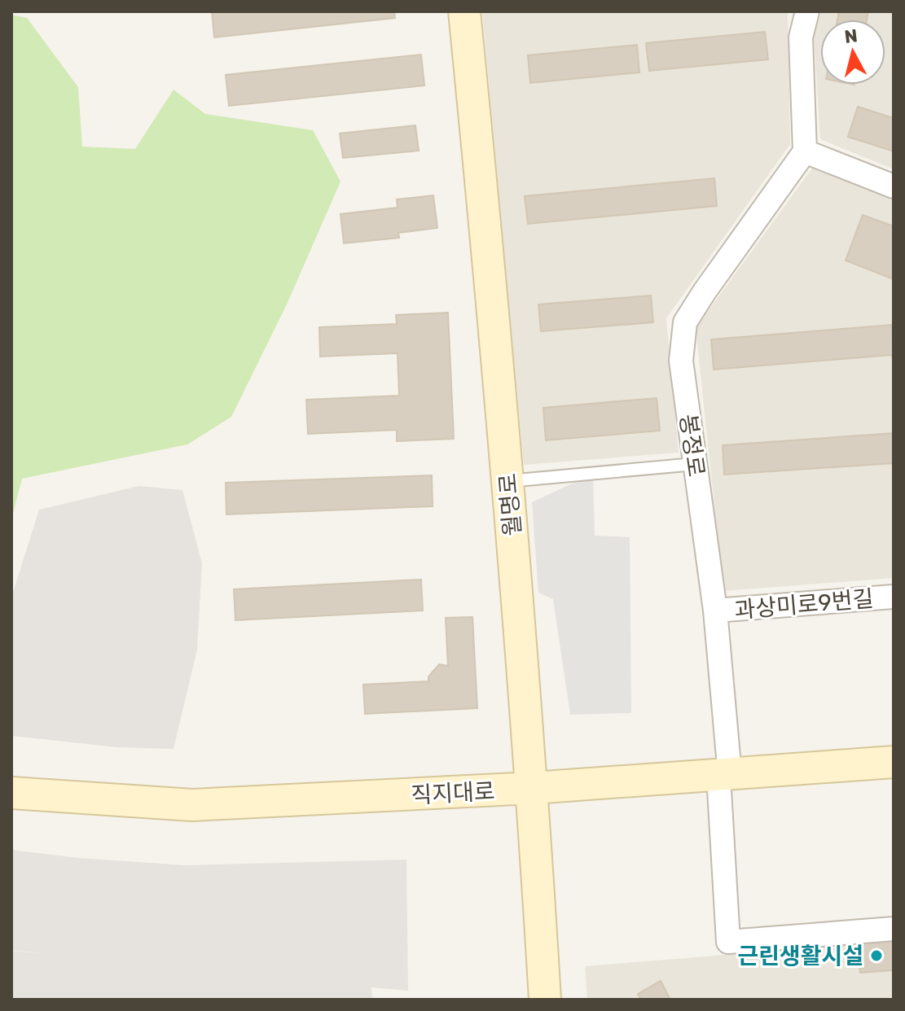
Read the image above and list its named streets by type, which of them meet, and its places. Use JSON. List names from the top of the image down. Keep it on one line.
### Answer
{"streets":{"street":["봉정로","월명로","과상미로9번길","직지대로"]},"crossings":[["봉정로","과상미로9번길"],["봉정로","직지대로"],["월명로","직지대로"]],"places":["근린생활시설"],"north":"top"}
